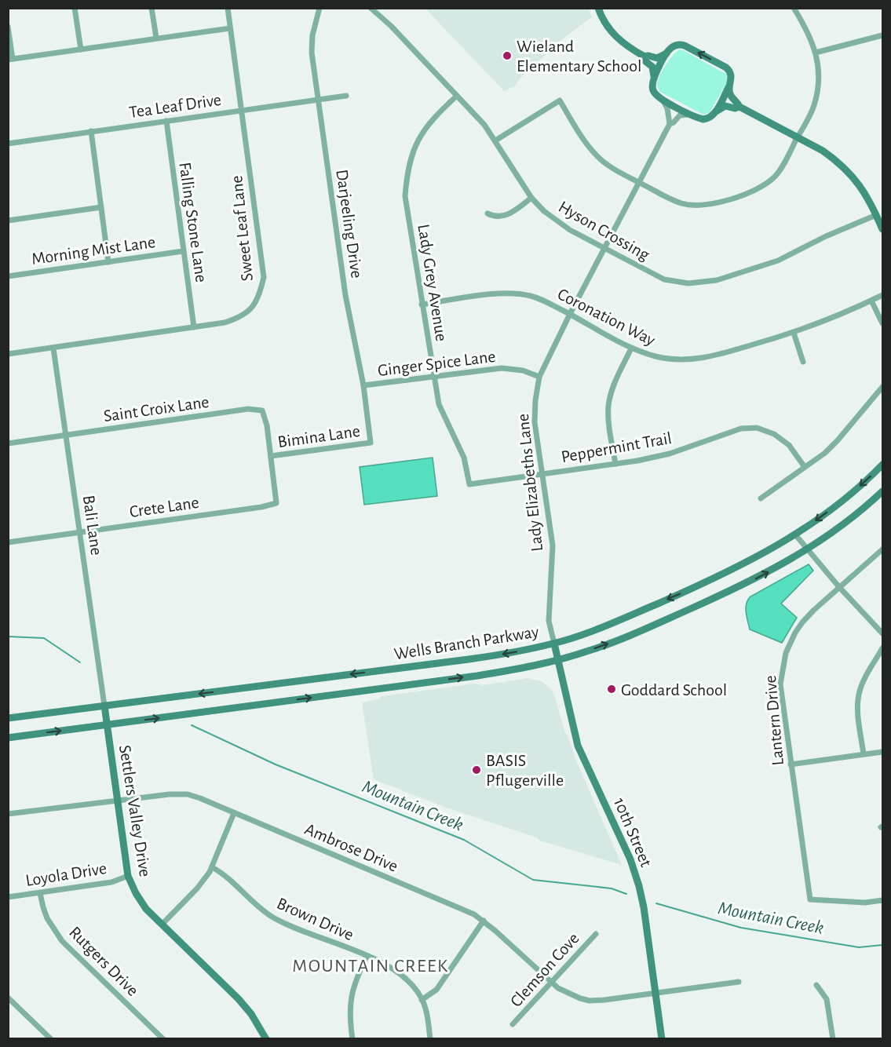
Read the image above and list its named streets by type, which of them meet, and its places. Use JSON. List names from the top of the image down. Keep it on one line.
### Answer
{"streets":{"main road":["Wells Branch Parkway","Settlers Valley Drive","10th Street"],"street":["Tea Leaf Drive","Falling Stone Lane","Darjeeling Drive","Sweet Leaf Lane","Hyson Crossing","Morning Mist Lane","Lady Grey Avenue","Coronation Way","Ginger Spice Lane","Saint Croix Lane","Bimina Lane","Peppermint Trail","Lady Elizabeths Lane","Crete Lane","Bali Lane","Lantern Drive","Ambrose Drive","Loyola Drive","Brown Drive","Rutgers Drive","Clemson Cove"]},"crossings":[["Tea Leaf Drive","Falling Stone Lane"],["Tea Leaf Drive","Darjeeling Drive"],["Tea Leaf Drive","Sweet Leaf Lane"],["Falling Stone Lane","Sweet Leaf Lane"],["Falling Stone Lane","Morning Mist Lane"],["Darjeeling Drive","Ginger Spice Lane"],["Darjeeling Drive","Bimina Lane"],["Sweet Leaf Lane","Bali Lane"],["Hyson Crossing","Lady Grey Avenue"],["Hyson Crossing","Lady Elizabeths Lane"],["Lady Grey Avenue","Coronation Way"],["Lady Grey Avenue","Ginger Spice Lane"],["Lady Grey Avenue","Peppermint Trail"],["Coronation Way","Lady Elizabeths Lane"],["Ginger Spice Lane","Lady Elizabeths Lane"],["Saint Croix Lane","Bimina Lane"],["Saint Croix Lane","Crete Lane"],["Saint Croix Lane","Bali Lane"],["Bimina Lane","Crete Lane"],["Peppermint Trail","Lady Elizabeths Lane"],["Lady Elizabeths Lane","Wells Branch Parkway"],["Lady Elizabeths Lane","10th Street"],["Crete Lane","Bali Lane"],["Bali Lane","Wells Branch Parkway"],["Bali Lane","Settlers Valley Drive"],["Wells Branch Parkway","Settlers Valley Drive"],["Wells Branch Parkway","10th Street"],["Settlers Valley Drive","Ambrose Drive"],["Settlers Valley Drive","Loyola Drive"],["10th Street","Ambrose Drive"],["Ambrose Drive","Clemson Cove"],["Loyola Drive","Rutgers Drive"]],"districts":["MOUNTAIN CREEK"],"water":["Mountain Creek"],"places":["Wieland Elementary School","Goddard School","BASIS Pflugerville"]}
